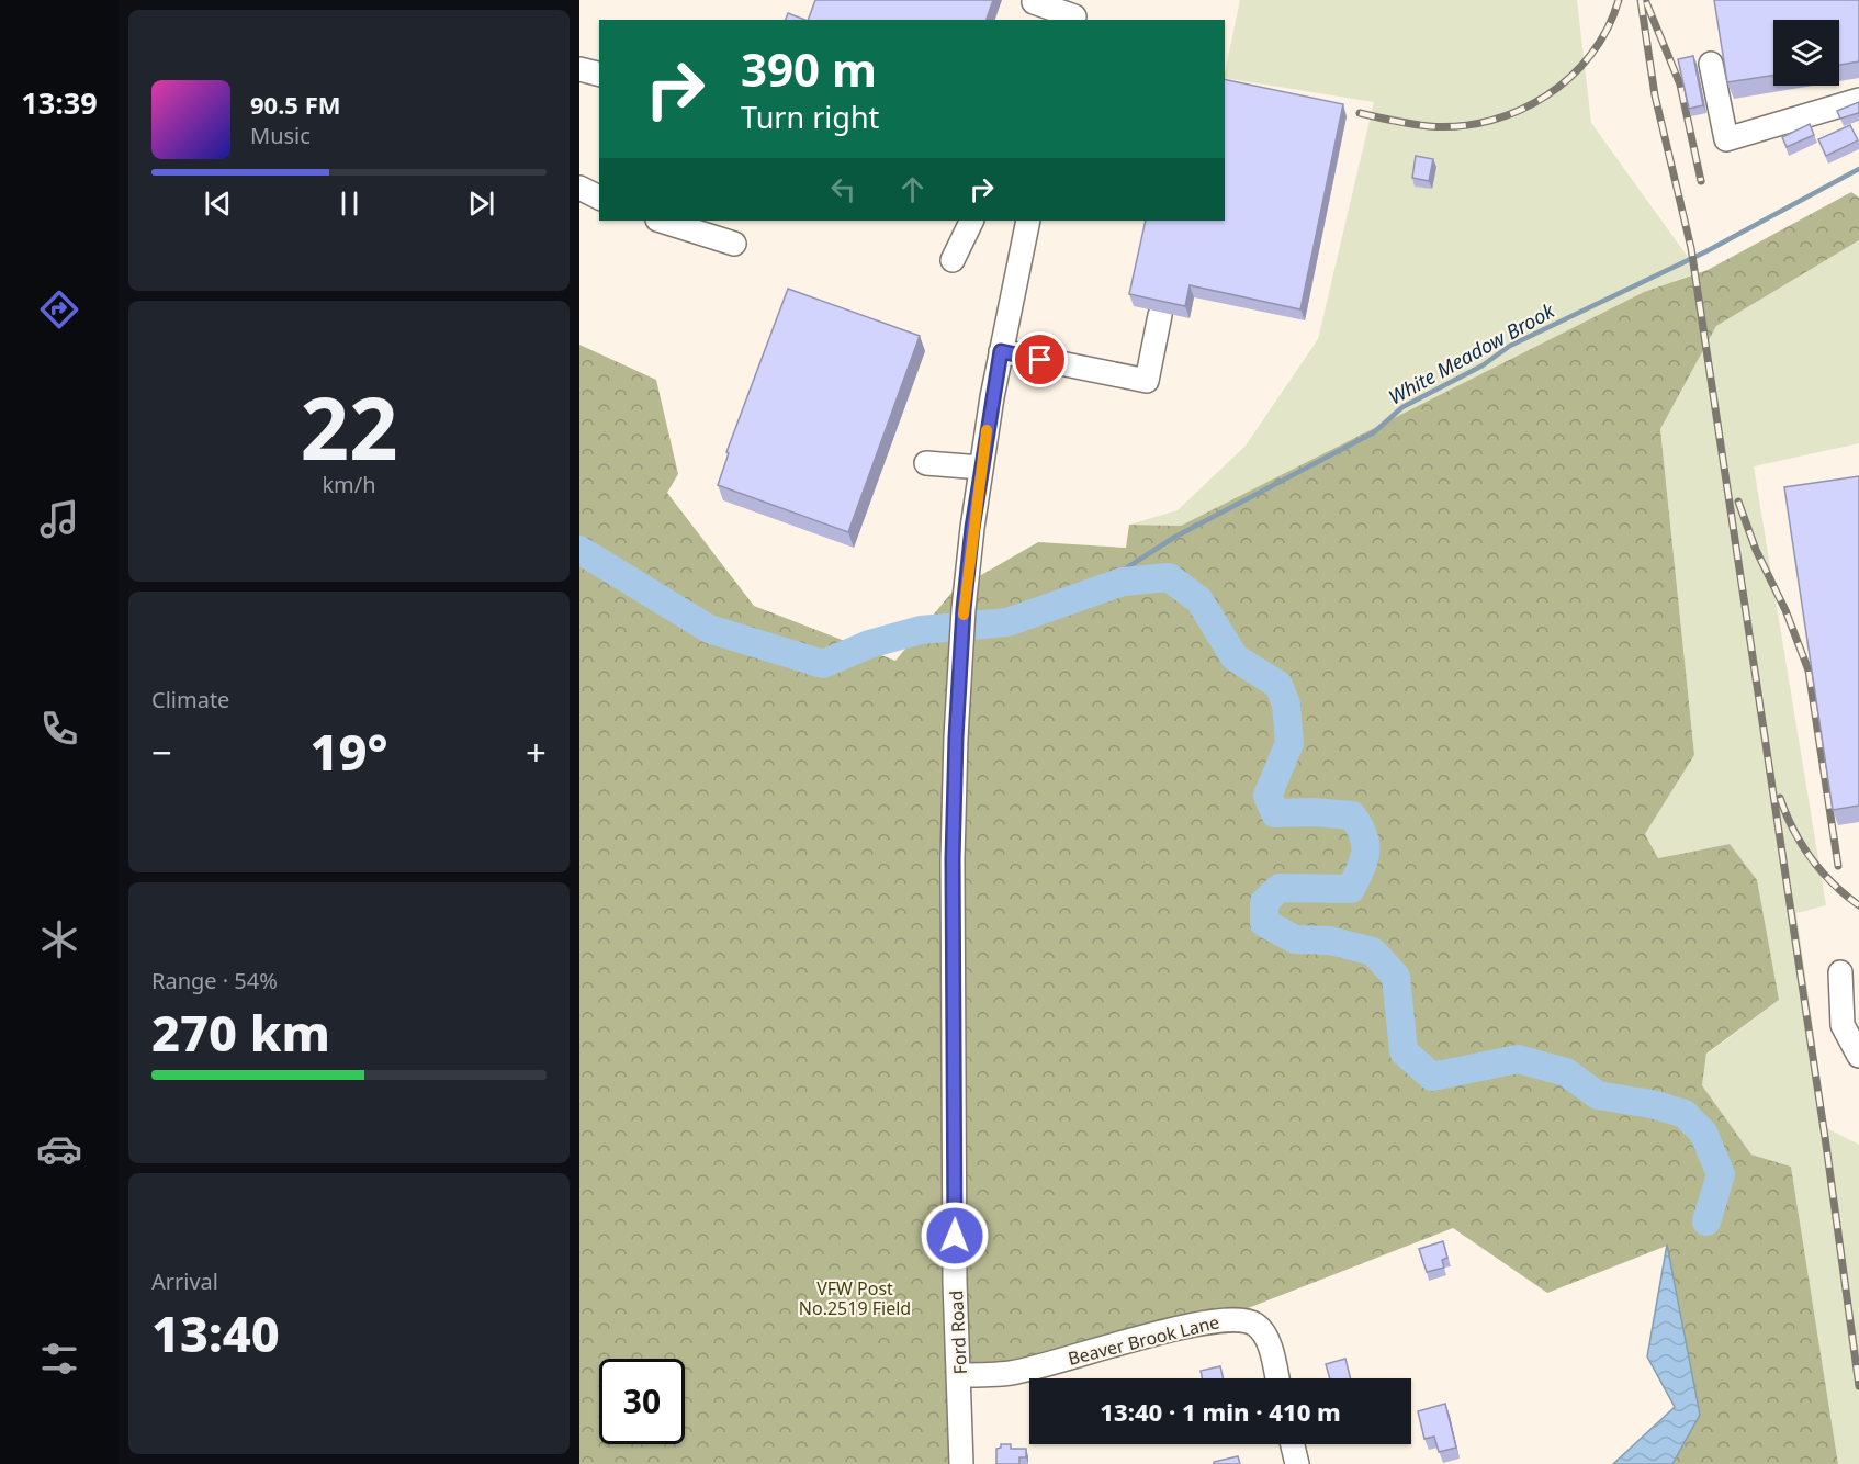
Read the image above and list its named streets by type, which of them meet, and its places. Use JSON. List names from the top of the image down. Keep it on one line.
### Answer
{"streets":{"street":["Ford Road","Beaver Brook Lane"]},"crossings":[["Ford Road","Beaver Brook Lane"]],"water":["White Meadow Brook"],"parks":["VFW Post No.2519 Field"],"page":{"tabs":"13:39","turn":["390 m","Turn right"],"song":["90.5 FM","Music"],"tile":[["22","km/h"],"Climate",["Range · 54%","270 km"],["Arrival","13:40"]],"heat":["−","19°","+"],"limit":"30","trip":"13:40 · 1 min · 410 m"}}
